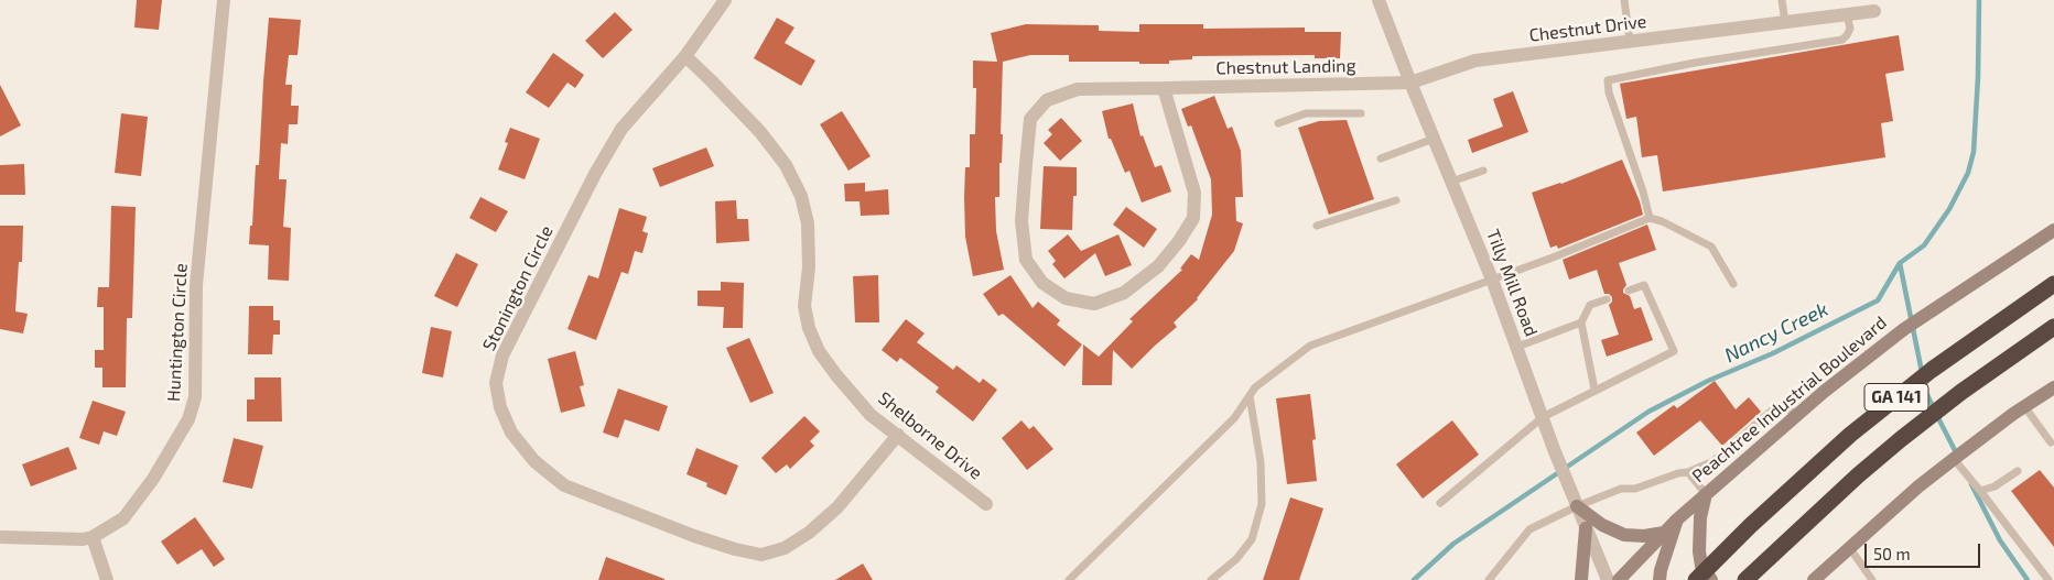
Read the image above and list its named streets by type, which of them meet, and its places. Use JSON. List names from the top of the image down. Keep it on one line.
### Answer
{"streets":{"highway":["GA 141"],"main road":["Peachtree Industrial Boulevard"],"street":["Chestnut Drive","Chestnut Landing","Tilly Mill Road","Stonington Circle","Huntington Circle","Shelborne Drive"]},"crossings":[["Chestnut Drive","Chestnut Landing"],["Chestnut Drive","Tilly Mill Road"],["Chestnut Landing","Tilly Mill Road"],["Stonington Circle","Shelborne Drive"]],"water":["Nancy Creek"],"scale_bar":"50 m"}
